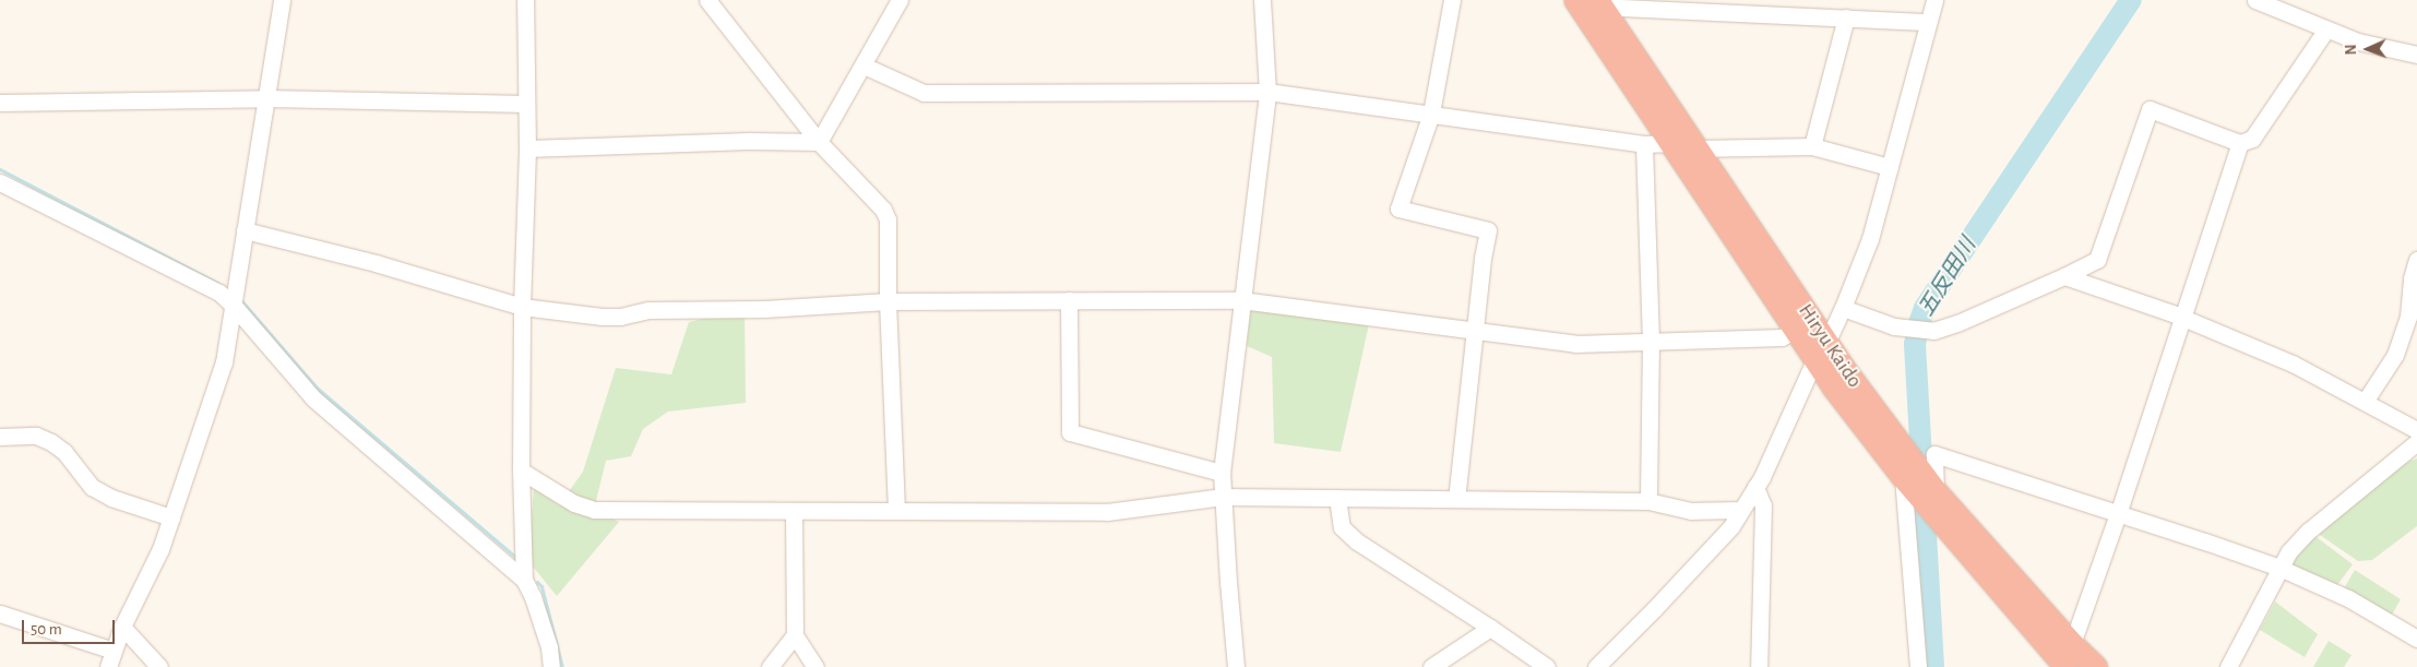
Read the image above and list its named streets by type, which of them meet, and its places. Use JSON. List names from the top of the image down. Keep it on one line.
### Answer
{"streets":{"highway":["Hiryu Kaido"]},"water":["五反田川"],"scale_bar":"50 m","north":"left"}
